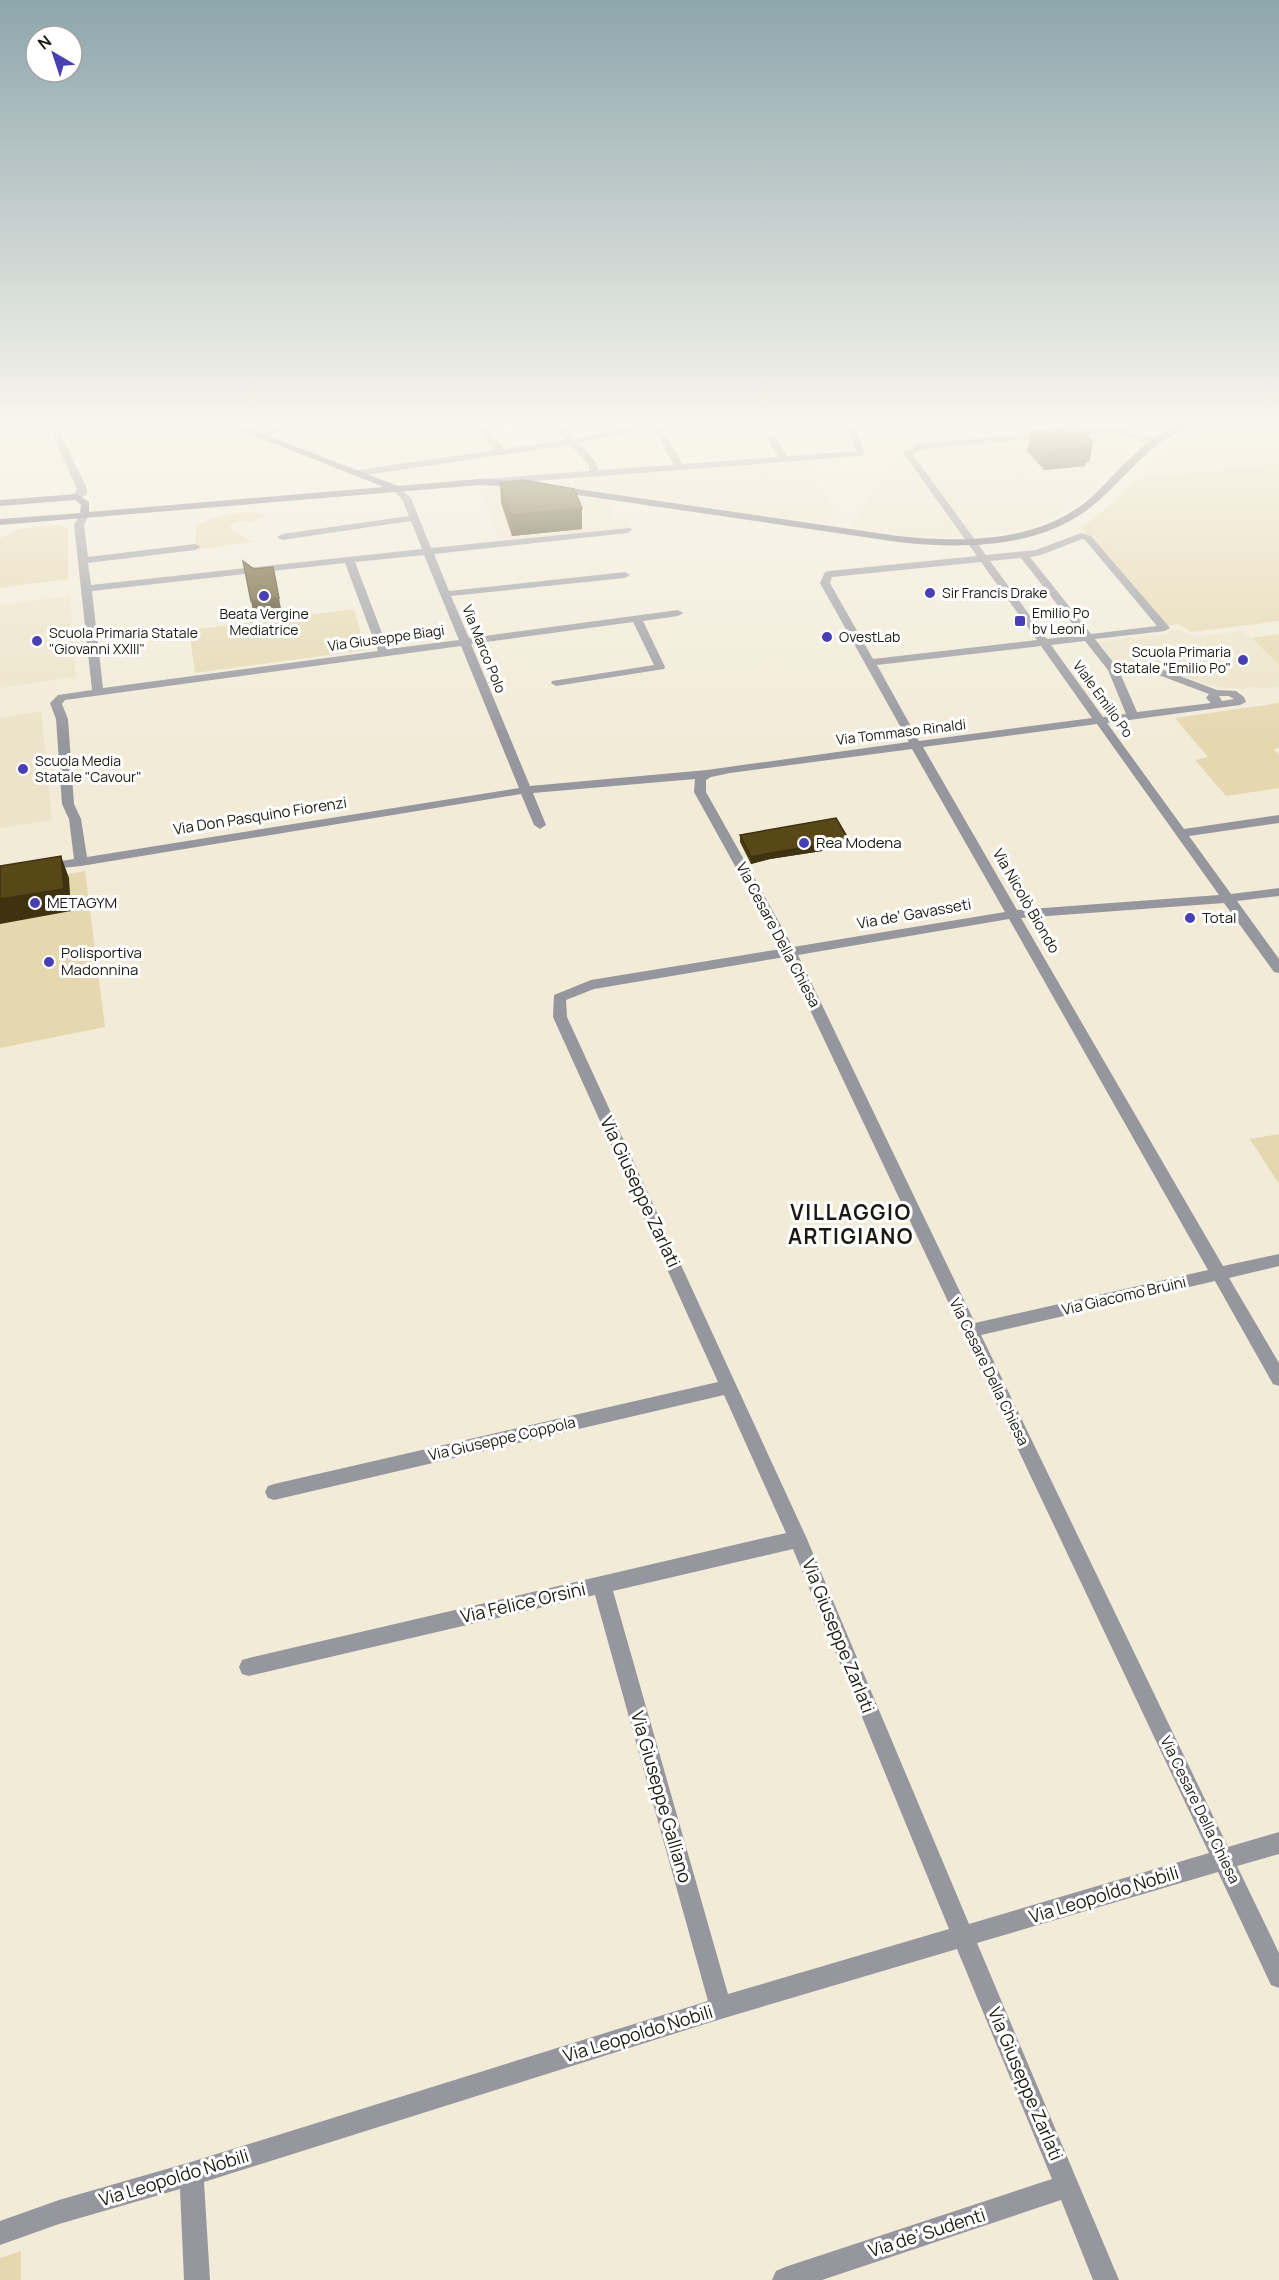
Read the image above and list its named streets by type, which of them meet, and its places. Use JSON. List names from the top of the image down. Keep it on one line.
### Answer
{"streets":{"street":["Via Giuseppe Biagi","Via Marco Polo","Viale Emilio Po","Via Tommaso Rinaldi","Via Don Pasquino Fiorenzi","Via Nicolò Biondo","Via de’ Gavasseti","Via Cesare Della Chiesa","Via Giuseppe Zarlati","Via Giacomo Bruini","Via Giuseppe Coppola","Via Felice Orsini","Via Giuseppe Galliano","Via Leopoldo Nobili","Via de’ Sudenti"]},"crossings":[["Via Giuseppe Biagi","Via Marco Polo"],["Via Giuseppe Biagi","Via Don Pasquino Fiorenzi"],["Via Marco Polo","Via Tommaso Rinaldi"],["Via Marco Polo","Via Don Pasquino Fiorenzi"],["Viale Emilio Po","Via Tommaso Rinaldi"],["Viale Emilio Po","Via Nicolò Biondo"],["Viale Emilio Po","Via de’ Gavasseti"],["Via Tommaso Rinaldi","Via Don Pasquino Fiorenzi"],["Via Tommaso Rinaldi","Via Nicolò Biondo"],["Via Tommaso Rinaldi","Via Cesare Della Chiesa"],["Via Nicolò Biondo","Via de’ Gavasseti"],["Via Nicolò Biondo","Via Giacomo Bruini"],["Via de’ Gavasseti","Via Cesare Della Chiesa"],["Via de’ Gavasseti","Via Giuseppe Zarlati"],["Via Cesare Della Chiesa","Via Giacomo Bruini"],["Via Cesare Della Chiesa","Via Leopoldo Nobili"],["Via Giuseppe Zarlati","Via Giuseppe Coppola"],["Via Giuseppe Zarlati","Via Felice Orsini"],["Via Giuseppe Zarlati","Via Leopoldo Nobili"],["Via Giuseppe Zarlati","Via de’ Sudenti"],["Via Felice Orsini","Via Giuseppe Galliano"],["Via Giuseppe Galliano","Via Leopoldo Nobili"]],"districts":["VILLAGGIO ARTIGIANO"],"places":{"other":["Sir Francis Drake","Beata Vergine Mediatrice","OvestLab","Scuola Primaria Statale \"Giovanni XXIII\"","Scuola Primaria Statale \"Emilio Po\"","Scuola Media Statale \"Cavour\"","Rea Modena","METAGYM","Total","Polisportiva Madonnina"],"transit":["Emilio Po bv Leoni"]},"north":"top left"}
